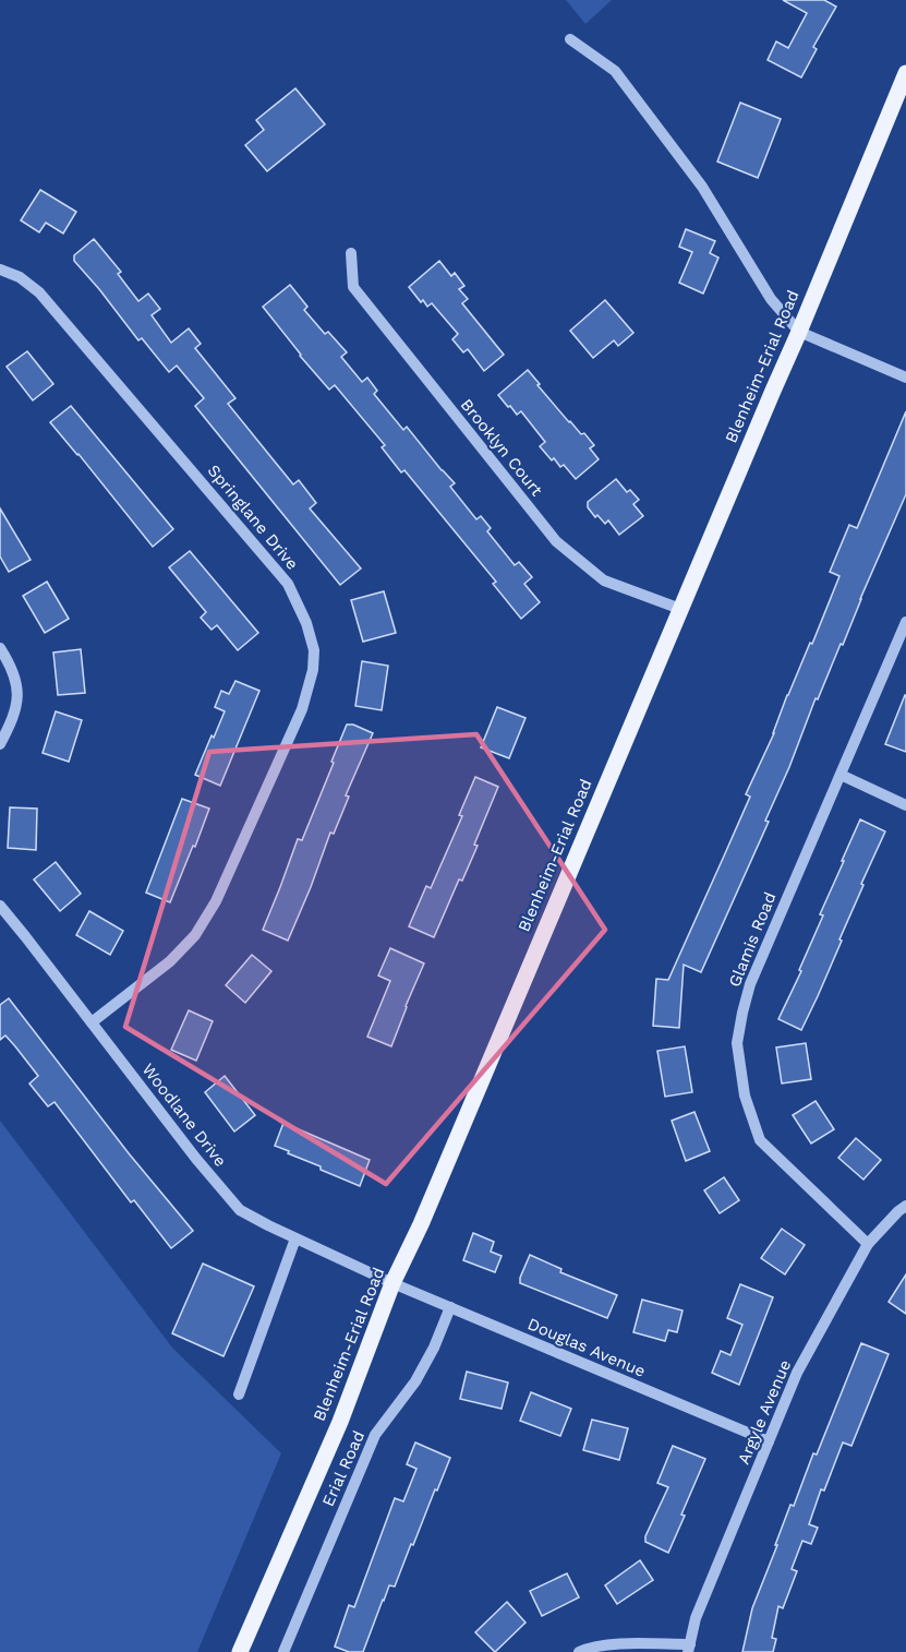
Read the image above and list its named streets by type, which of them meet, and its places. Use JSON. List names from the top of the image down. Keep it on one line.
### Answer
{"streets":{"main road":["Blenheim-Erial Road"],"street":["Brooklyn Court","Springlane Drive","Glamis Road","Woodlane Drive","Douglas Avenue","Argyle Avenue","Erial Road"]},"crossings":[["Blenheim-Erial Road","Brooklyn Court"],["Blenheim-Erial Road","Woodlane Drive"],["Blenheim-Erial Road","Douglas Avenue"],["Springlane Drive","Woodlane Drive"],["Glamis Road","Argyle Avenue"],["Woodlane Drive","Douglas Avenue"],["Douglas Avenue","Argyle Avenue"],["Douglas Avenue","Erial Road"]]}
